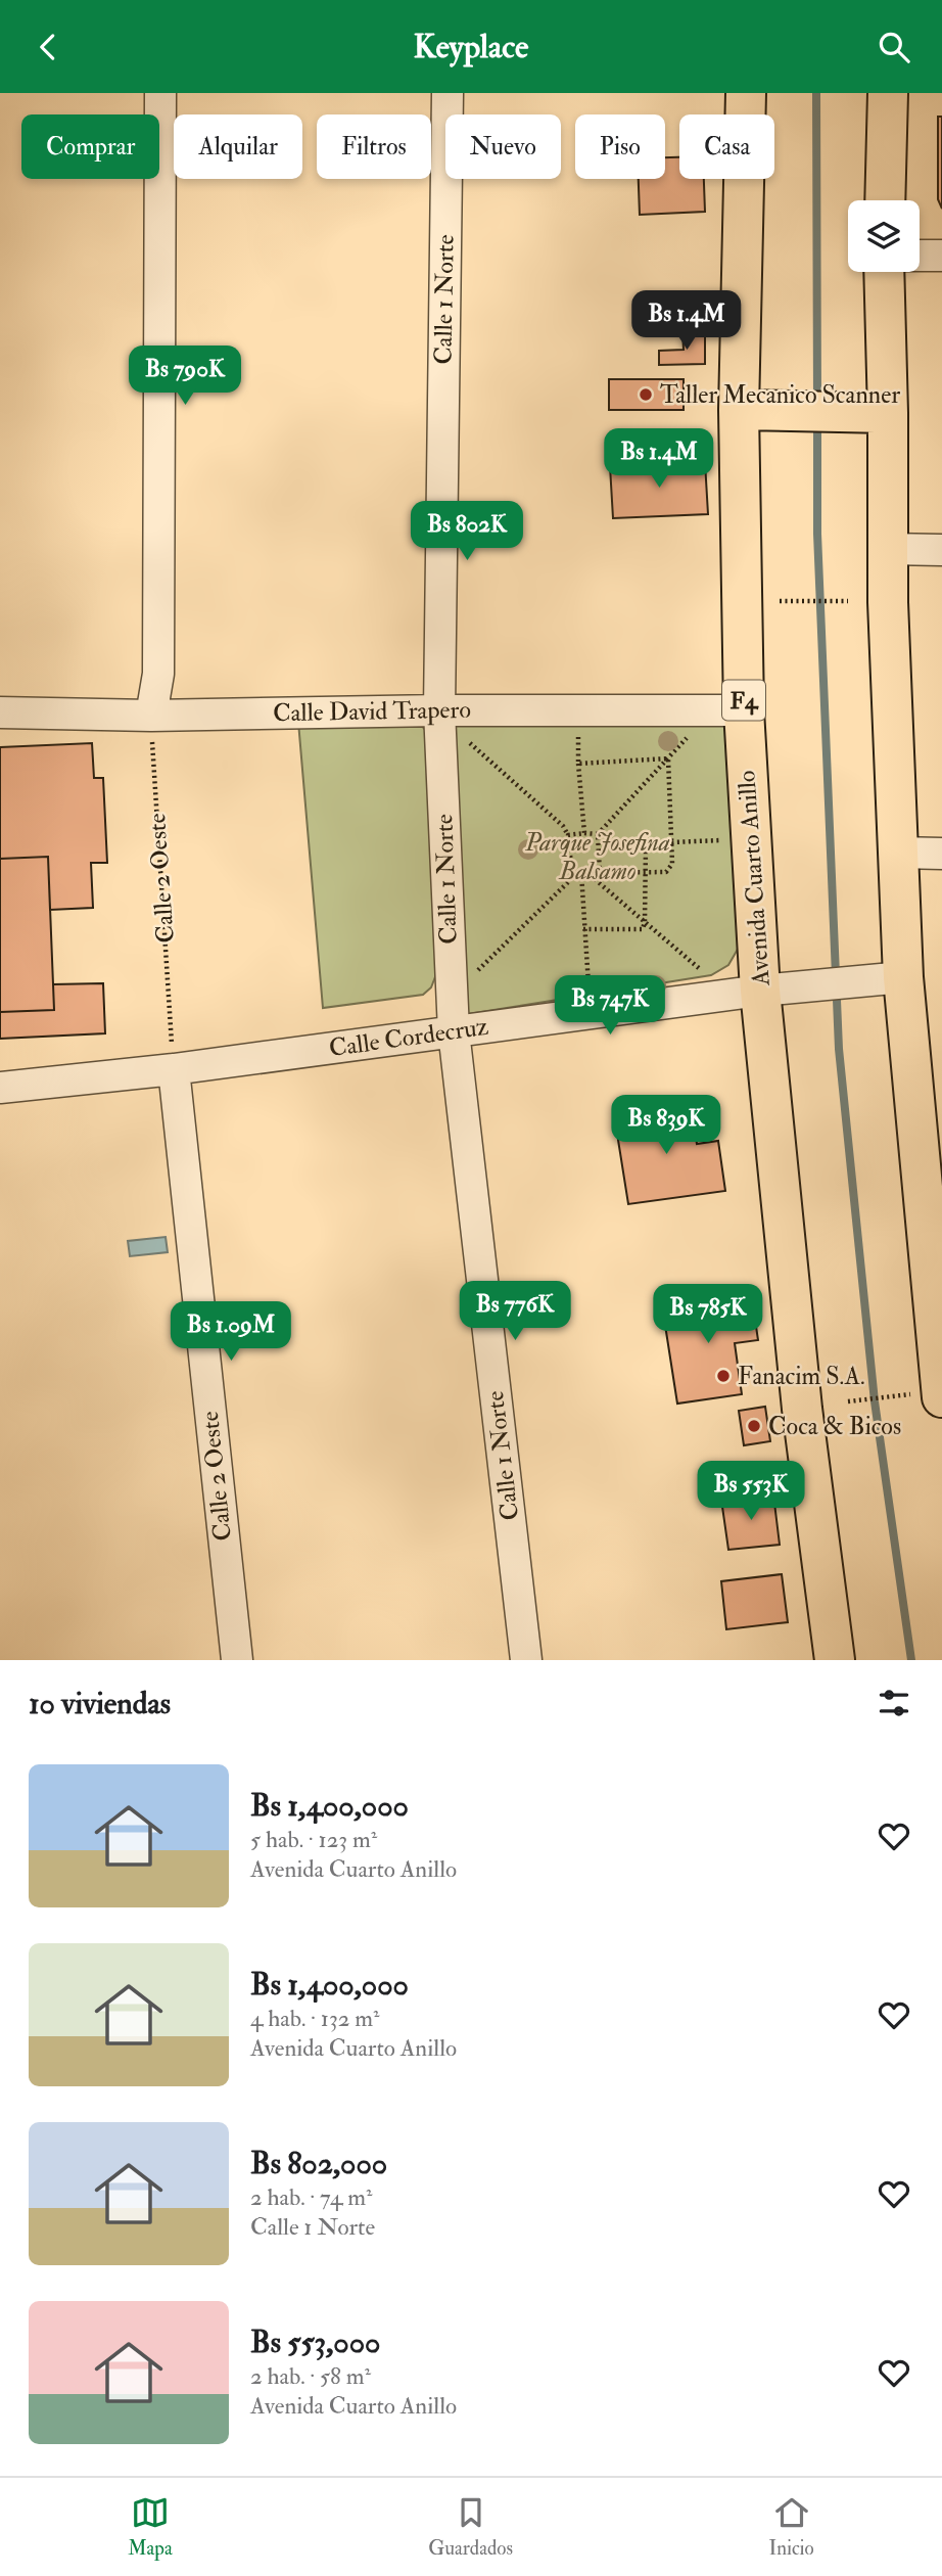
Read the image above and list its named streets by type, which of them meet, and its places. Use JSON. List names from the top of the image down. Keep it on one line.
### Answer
{"streets":{"highway":["F4","Avenida Cuarto Anillo"],"street":["Calle 1 Norte","Calle David Trapero","Calle 2 Oeste","Calle Cordecruz"]},"crossings":[["Calle 1 Norte","Calle David Trapero"],["Calle 1 Norte","Calle Cordecruz"],["Calle David Trapero","Calle 2 Oeste"],["Calle David Trapero","Avenida Cuarto Anillo"],["Calle 2 Oeste","Calle Cordecruz"],["Avenida Cuarto Anillo","Calle Cordecruz"]],"parks":["Parque Josefina Balsamo"],"places":["Taller Mecanico Scanner","Fanacim S.A.","Coca & Bicos"],"page":{"header":"Keyplace","chip":["Comprar","Alquilar","Filtros","Nuevo","Piso","Casa"],"price":["Bs 1.4M","Bs 790K","Bs 1.4M","Bs 802K","Bs 747K","Bs 839K","Bs 776K","Bs 785K","Bs 1.09M","Bs 553K"],"heading":"10 viviendas","list":[{"name":"Bs 1,400,000","note":"5 hab. · 123 m² · Avenida Cuarto Anillo"},{"name":"Bs 1,400,000","note":"4 hab. · 132 m² · Avenida Cuarto Anillo"},{"name":"Bs 802,000","note":"2 hab. · 74 m² · Calle 1 Norte"},{"name":"Bs 553,000","note":"2 hab. · 58 m² · Avenida Cuarto Anillo"}],"tabs":["Mapa","Guardados","Inicio"]}}
